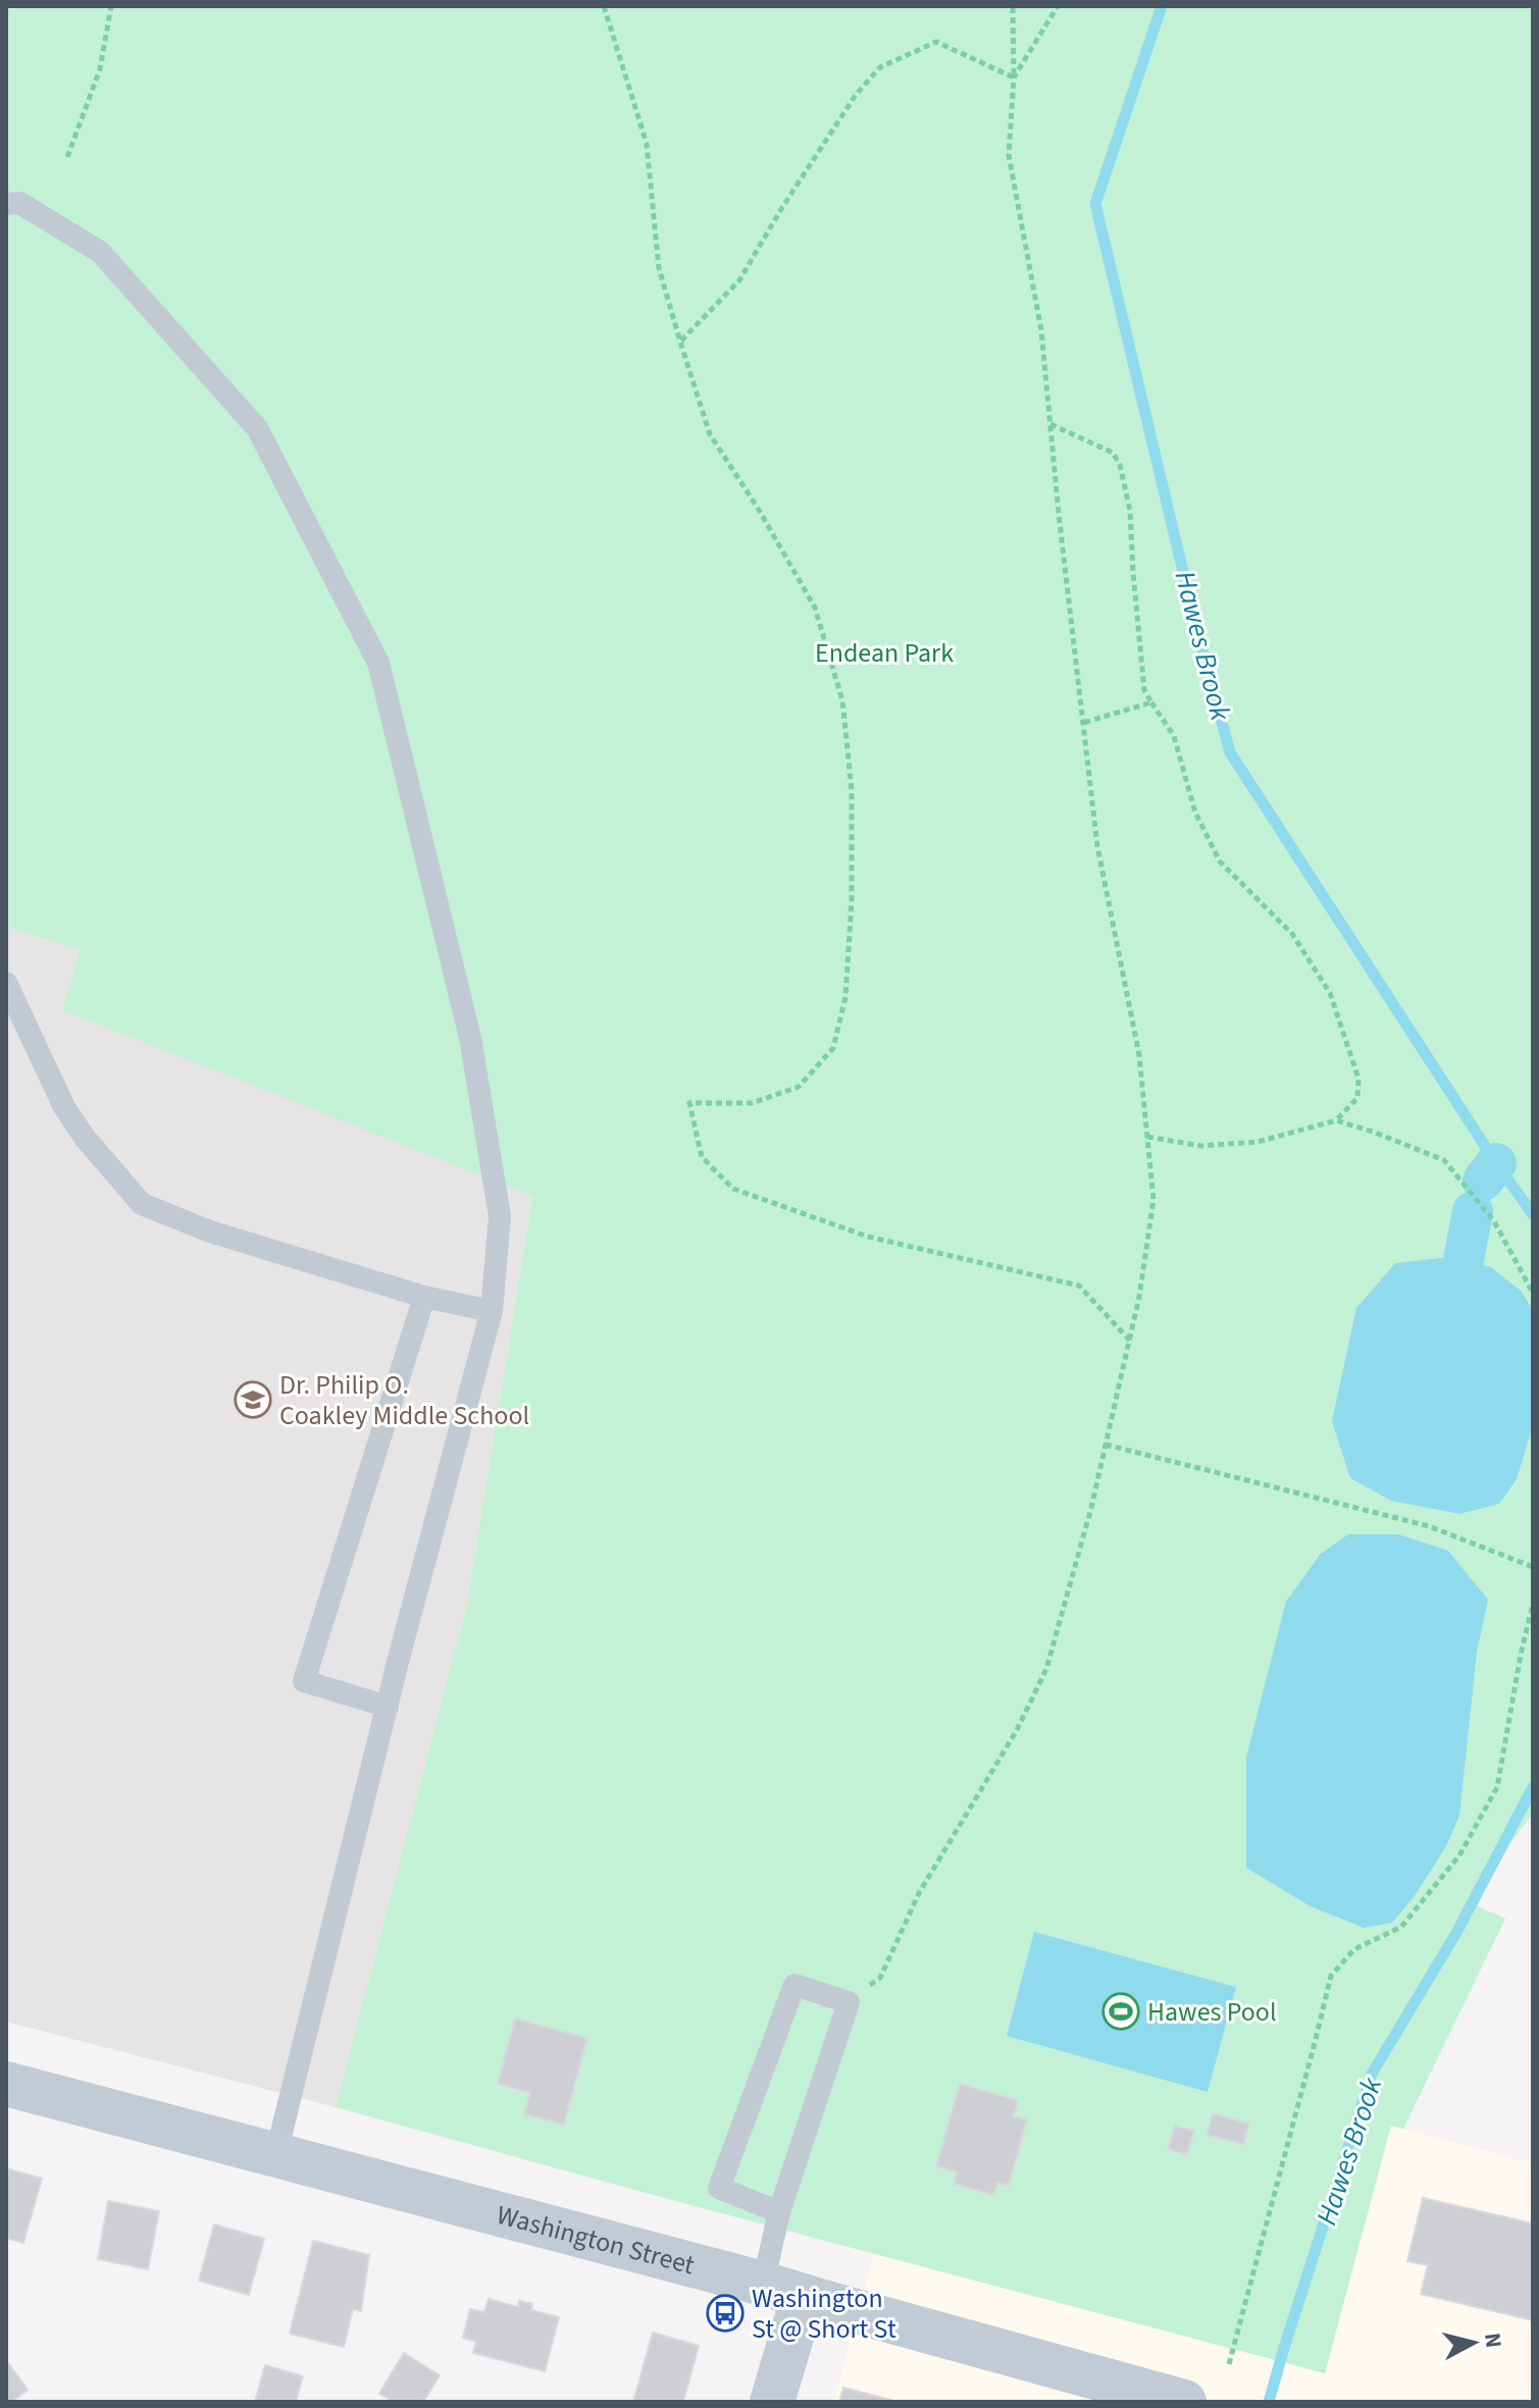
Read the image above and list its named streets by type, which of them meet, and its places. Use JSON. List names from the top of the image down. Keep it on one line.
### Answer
{"streets":{"main road":["Washington Street"]},"water":["Hawes Brook"],"parks":["Endean Park"],"places":{"school or university":["Dr. Philip O. Coakley Middle School"],"sports":["Hawes Pool"],"bus stop":["Washington St @ Short St"]},"north":"right"}
